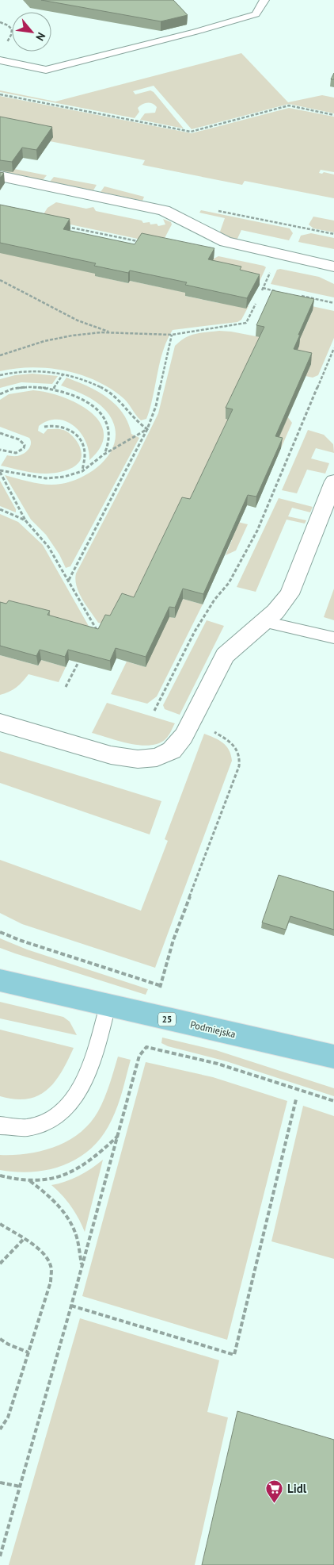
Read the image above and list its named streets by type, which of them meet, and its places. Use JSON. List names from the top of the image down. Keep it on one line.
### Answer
{"streets":{"main road":["25","Podmiejska"]},"places":{"supermarket":["Lidl"]},"north":"bottom right"}
